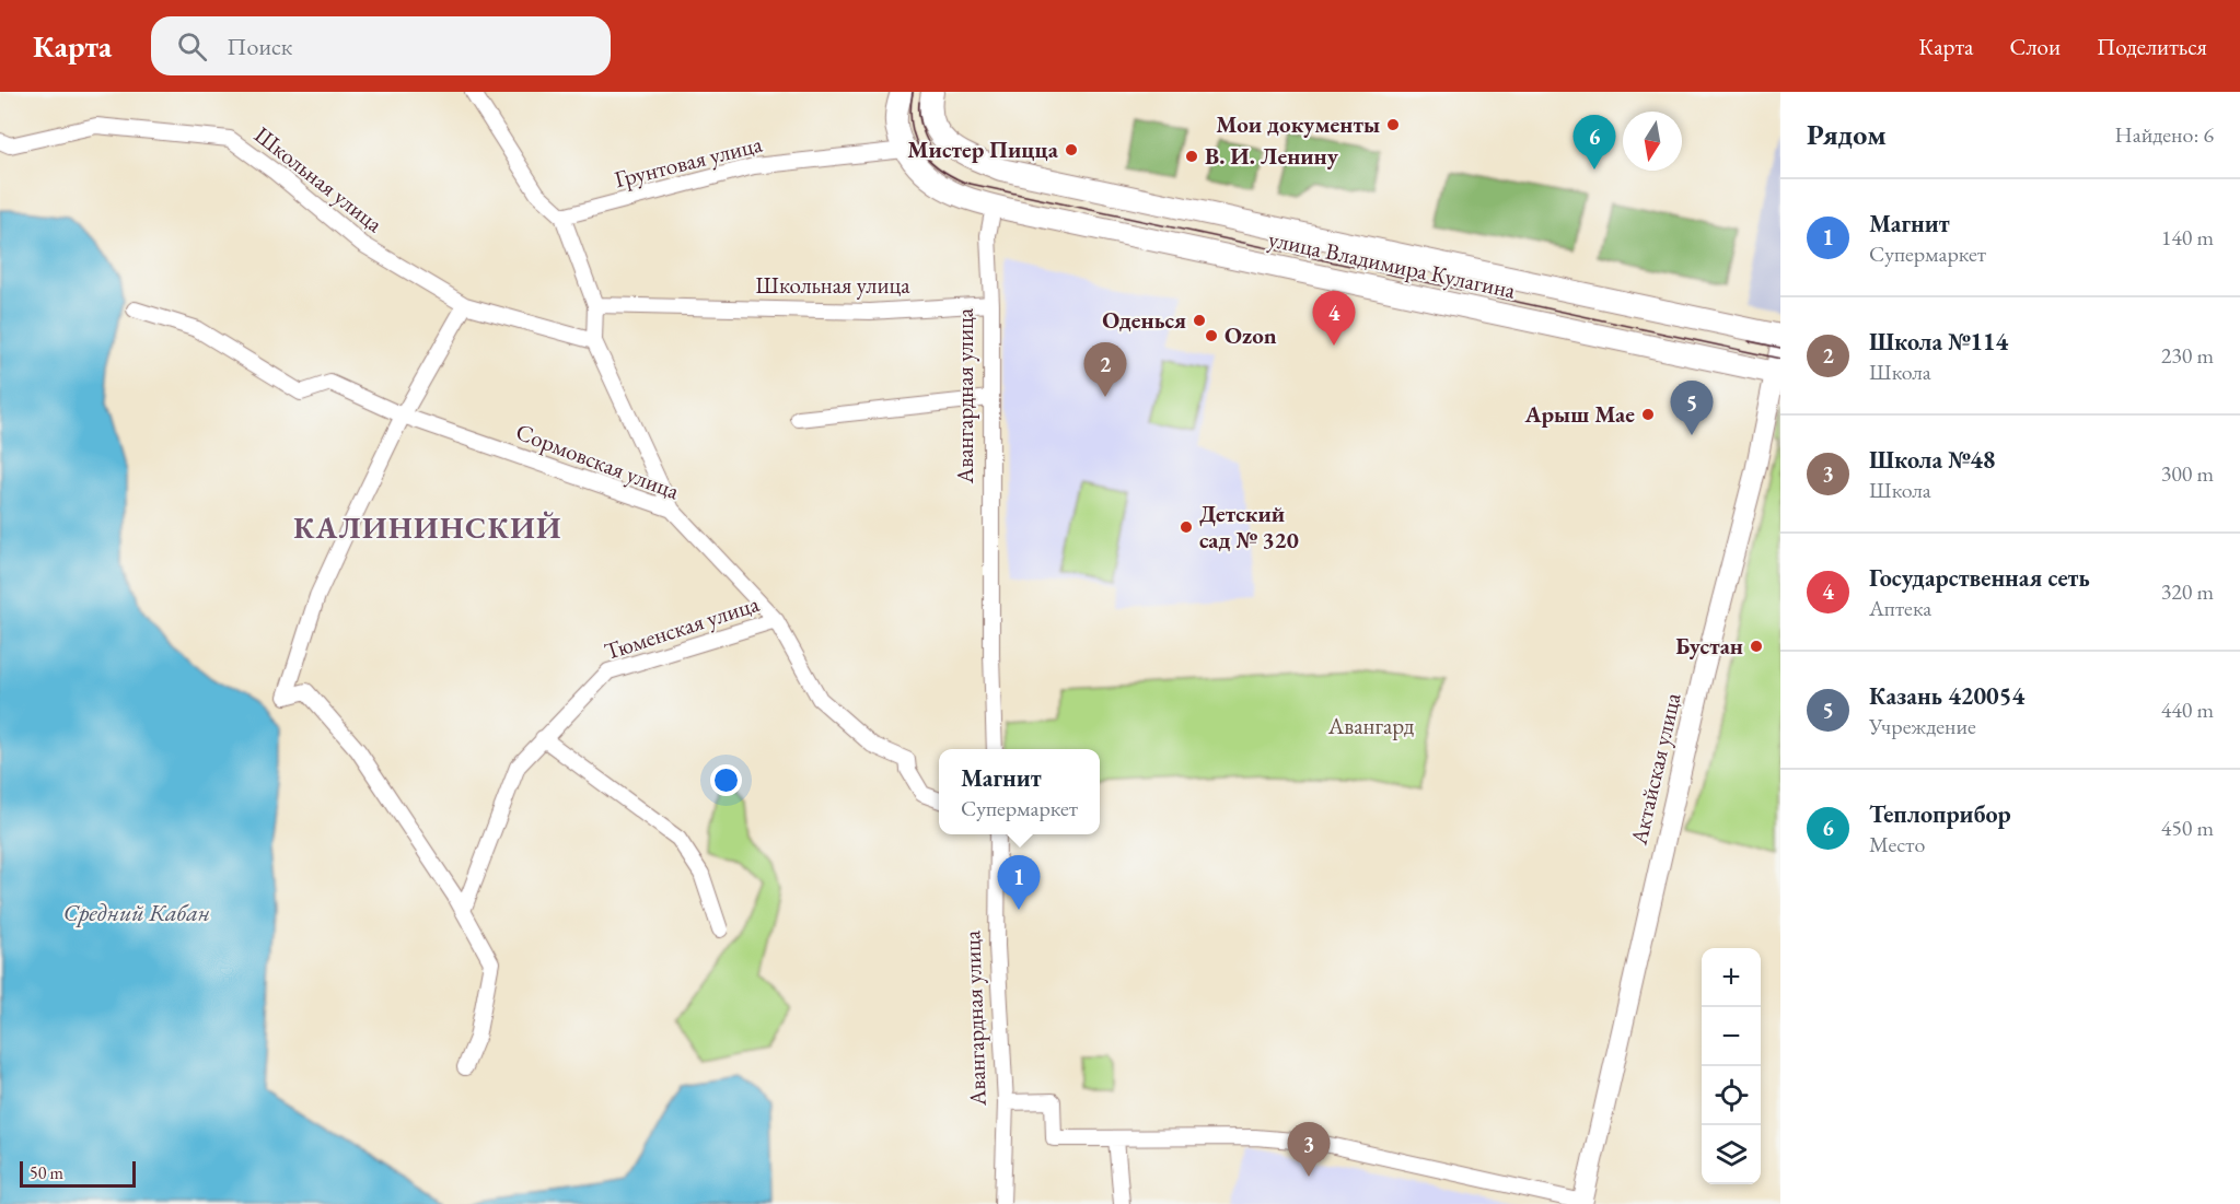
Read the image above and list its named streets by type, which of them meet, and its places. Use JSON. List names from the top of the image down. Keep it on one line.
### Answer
{"streets":{"main road":["улица Владимира Кулагина"],"street":["Грунтовая улица","Школьная улица","Авангардная улица","Сормовская улица","Тюменская улица","Актайская улица"]},"crossings":[["Школьная улица","Авангардная улица"],["улица Владимира Кулагина","Авангардная улица"],["улица Владимира Кулагина","Актайская улица"],["Сормовская улица","Тюменская улица"]],"districts":["КАЛИНИНСКИЙ"],"water":["Средний Кабан"],"parks":["Авангард"],"places":["Мои документы","Мистер Пицца","В. И. Ленину","Оденься","Ozon","Арыш Мае","Детский сад № 320","Бустан"],"scale_bar":"50 m","north":"bottom","page":{"header":"Карта","search":"Поиск","nav":["Карта","Слои","Поделиться"],"heading":["Рядом","Найдено: 6"],"pins":["6","4","2","5","1","3"],"list":[{"mark":"1","name":"Магнит","note":"Супермаркет","value":"140 m"},{"mark":"2","name":"Школа №114","note":"Школа","value":"230 m"},{"mark":"3","name":"Школа №48","note":"Школа","value":"300 m"},{"mark":"4","name":"Государственная сеть","note":"Аптека","value":"320 m"},{"mark":"5","name":"Казань 420054","note":"Учреждение","value":"440 m"},{"mark":"6","name":"Теплоприбор","note":"Место","value":"450 m"}],"popup":["Магнит","Супермаркет"],"map_buttons":["+","−"],"scale":"50 m"}}
